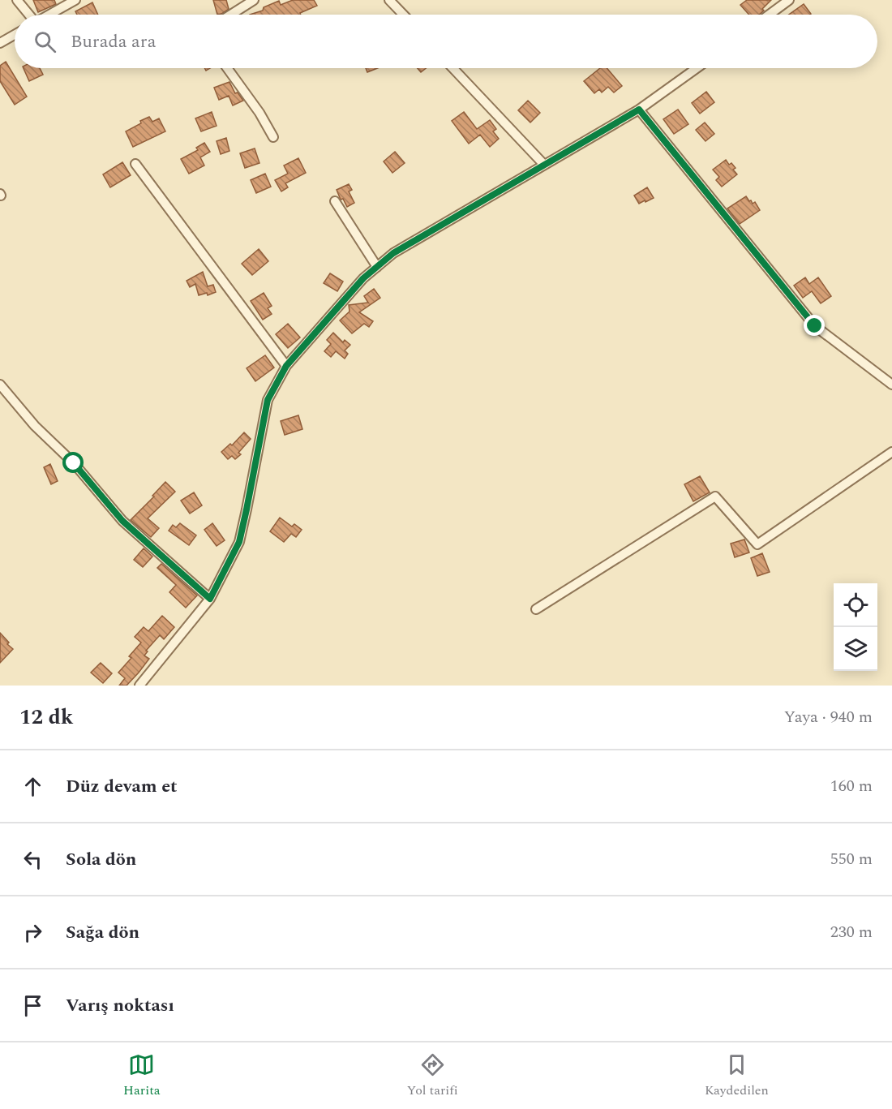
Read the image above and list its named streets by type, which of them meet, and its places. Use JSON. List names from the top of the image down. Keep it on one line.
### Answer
{"page":{"search":"Burada ara","heading":["12 dk","Yaya · 940 m"],"list":[["Düz devam et","160 m"],["Sola dön","550 m"],["Sağa dön","230 m"],"Varış noktası"],"nav":["Harita","Yol tarifi","Kaydedilen"]}}
